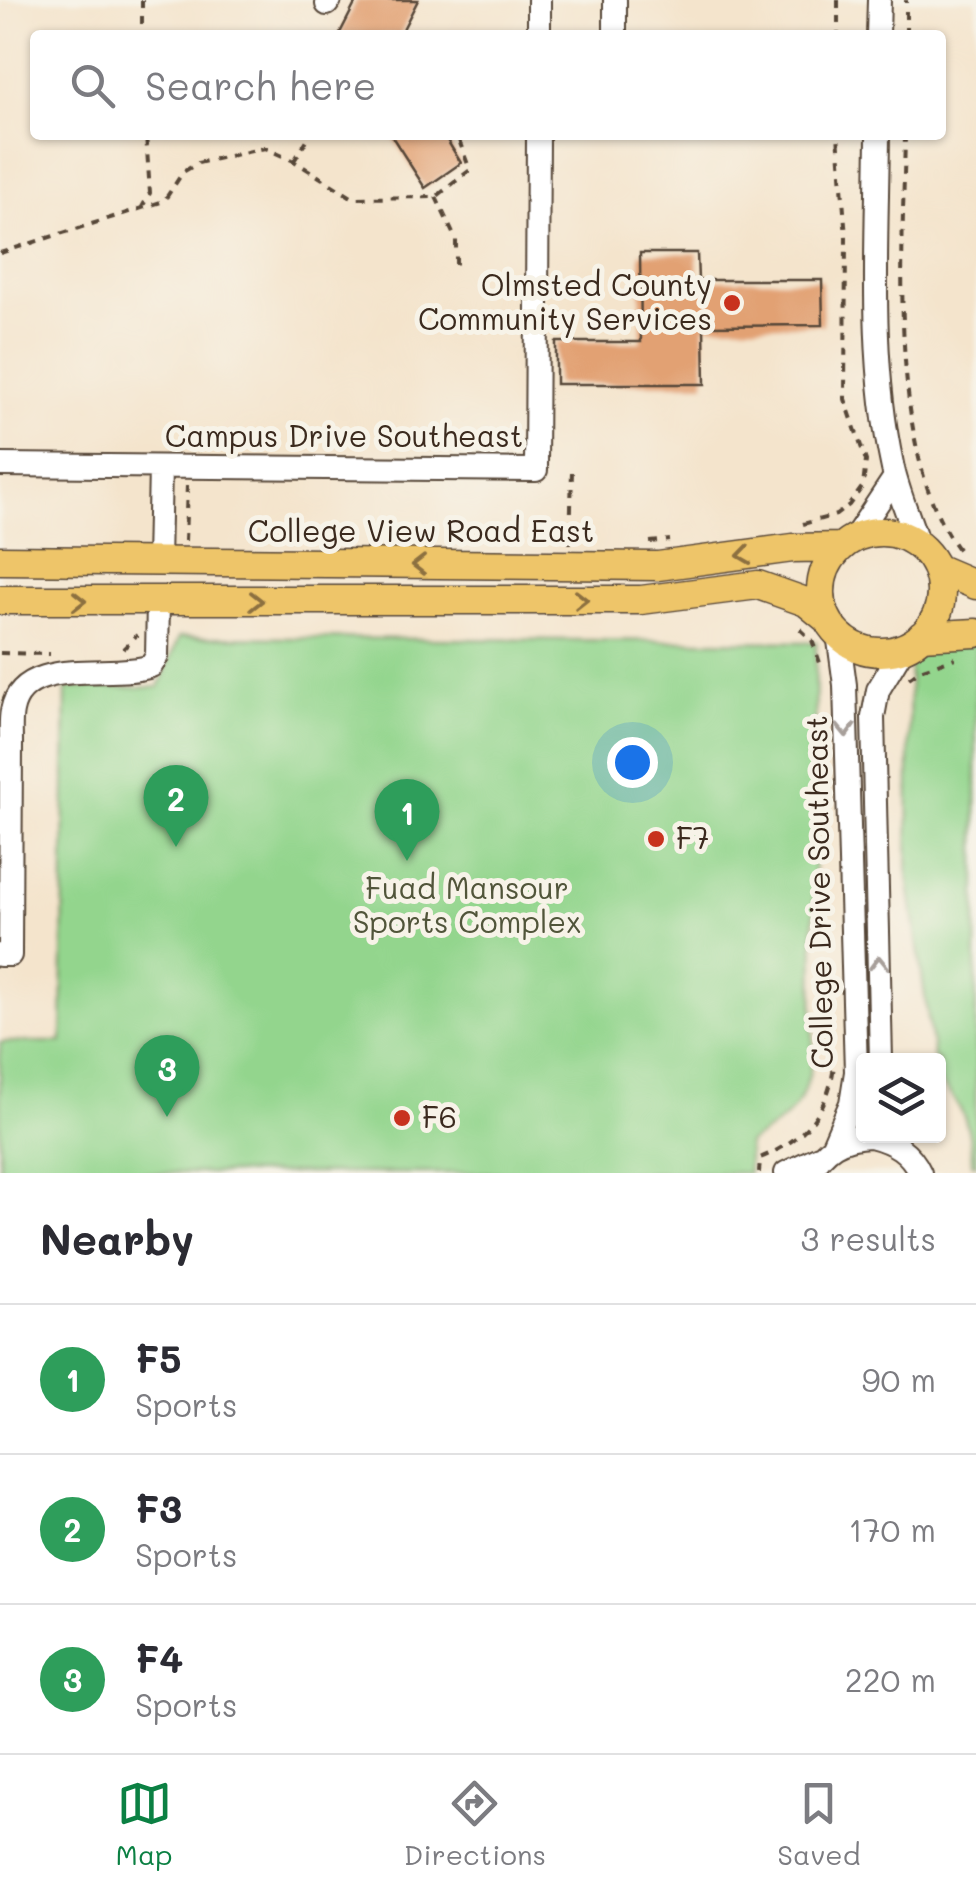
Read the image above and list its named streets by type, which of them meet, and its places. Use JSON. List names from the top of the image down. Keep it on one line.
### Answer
{"streets":{"main road":["College View Road East"],"street":["Campus Drive Southeast","College Drive Southeast"]},"crossings":[["College View Road East","College Drive Southeast"]],"parks":["Fuad Mansour Sports Complex"],"places":["Olmsted County Community Services","F7","F6"],"page":{"search":"Search here","pins":["2","1","3"],"heading":["Nearby","3 results"],"list":[{"mark":"1","name":"F5","note":"Sports","value":"90 m"},{"mark":"2","name":"F3","note":"Sports","value":"170 m"},{"mark":"3","name":"F4","note":"Sports","value":"220 m"}],"nav":["Map","Directions","Saved"]}}
